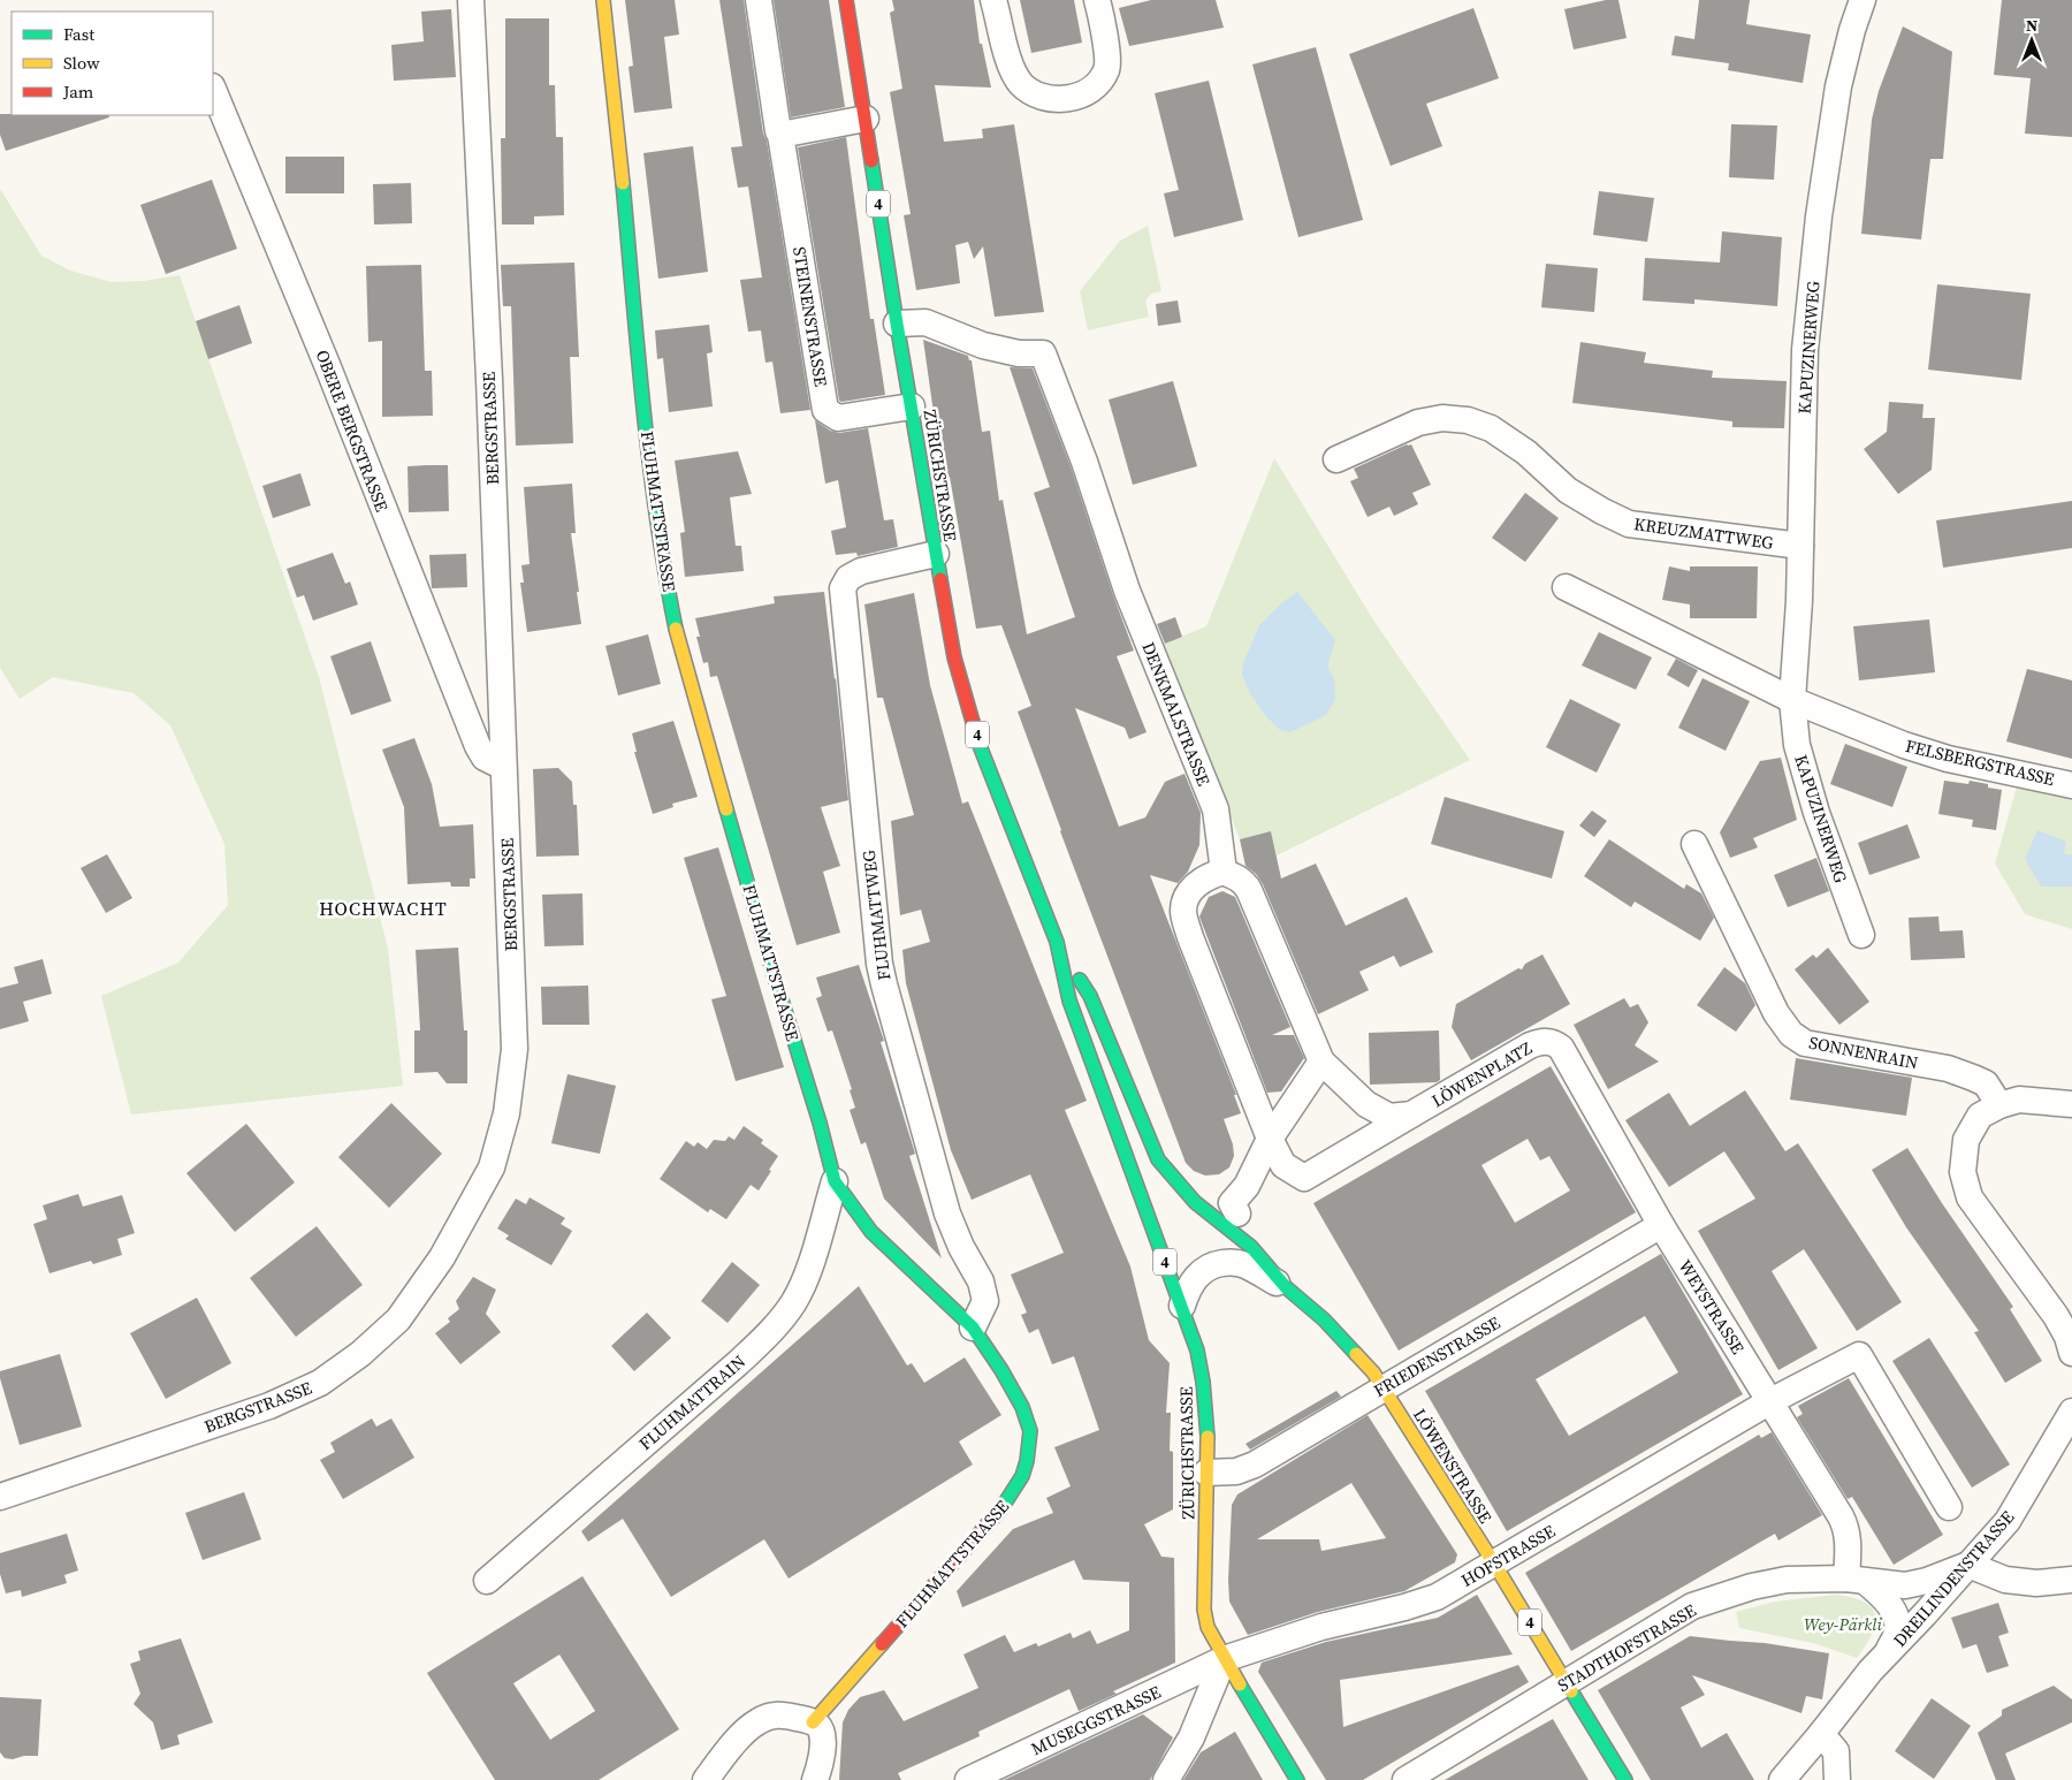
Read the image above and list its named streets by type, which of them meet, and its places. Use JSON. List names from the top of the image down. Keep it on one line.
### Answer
{"streets":{"main road":["4","ZÜRICHSTRASSE","FLUHMATTSTRASSE","LÖWENSTRASSE"],"street":["STEINENSTRASSE","KAPUZINERWEG","BERGSTRASSE","OBERE BERGSTRASSE","KREUZMATTWEG","DENKMALSTRASSE","FELSBERGSTRASSE","FLUHMATTWEG","SONNENRAIN","LÖWENPLATZ","WEYSTRASSE","FRIEDENSTRASSE","FLUHMATTRAIN","HOFSTRASSE","DREILINDENSTRASSE","STADTHOFSTRASSE","MUSEGGSTRASSE"]},"crossings":[["STEINENSTRASSE","ZÜRICHSTRASSE"],["KAPUZINERWEG","KREUZMATTWEG"],["KAPUZINERWEG","FELSBERGSTRASSE"],["BERGSTRASSE","OBERE BERGSTRASSE"],["ZÜRICHSTRASSE","DENKMALSTRASSE"],["ZÜRICHSTRASSE","FLUHMATTWEG"],["ZÜRICHSTRASSE","FRIEDENSTRASSE"],["ZÜRICHSTRASSE","LÖWENSTRASSE"],["ZÜRICHSTRASSE","HOFSTRASSE"],["ZÜRICHSTRASSE","MUSEGGSTRASSE"],["FLUHMATTSTRASSE","FLUHMATTWEG"],["FLUHMATTSTRASSE","FLUHMATTRAIN"],["DENKMALSTRASSE","LÖWENPLATZ"],["LÖWENPLATZ","WEYSTRASSE"],["WEYSTRASSE","FRIEDENSTRASSE"],["WEYSTRASSE","HOFSTRASSE"],["WEYSTRASSE","DREILINDENSTRASSE"],["WEYSTRASSE","STADTHOFSTRASSE"],["FRIEDENSTRASSE","LÖWENSTRASSE"],["LÖWENSTRASSE","HOFSTRASSE"],["LÖWENSTRASSE","STADTHOFSTRASSE"],["HOFSTRASSE","MUSEGGSTRASSE"],["DREILINDENSTRASSE","STADTHOFSTRASSE"]],"districts":["HOCHWACHT"],"parks":["Wey-Pärkli"],"legend":["Fast","Slow","Jam"],"north":"top"}
